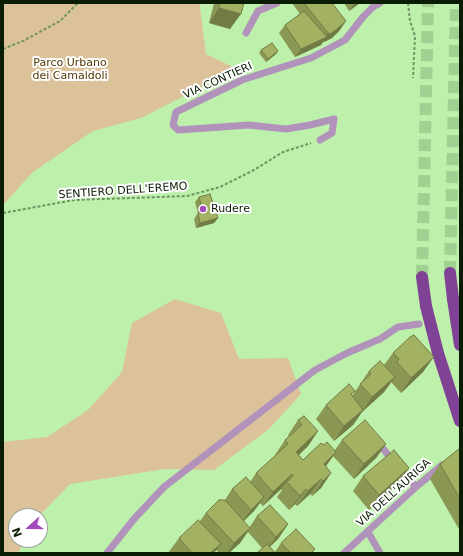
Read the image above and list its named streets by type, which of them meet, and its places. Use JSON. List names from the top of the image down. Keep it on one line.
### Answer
{"streets":{"lane":["VIA CONTIERI","VIA DELL'AURIGA"],"path":["SENTIERO DELL'EREMO"]},"crossings":[["VIA CONTIERI","SENTIERO DELL'EREMO"]],"parks":["Parco Urbano dei Camaldoli"],"places":["Rudere"],"north":"left"}
